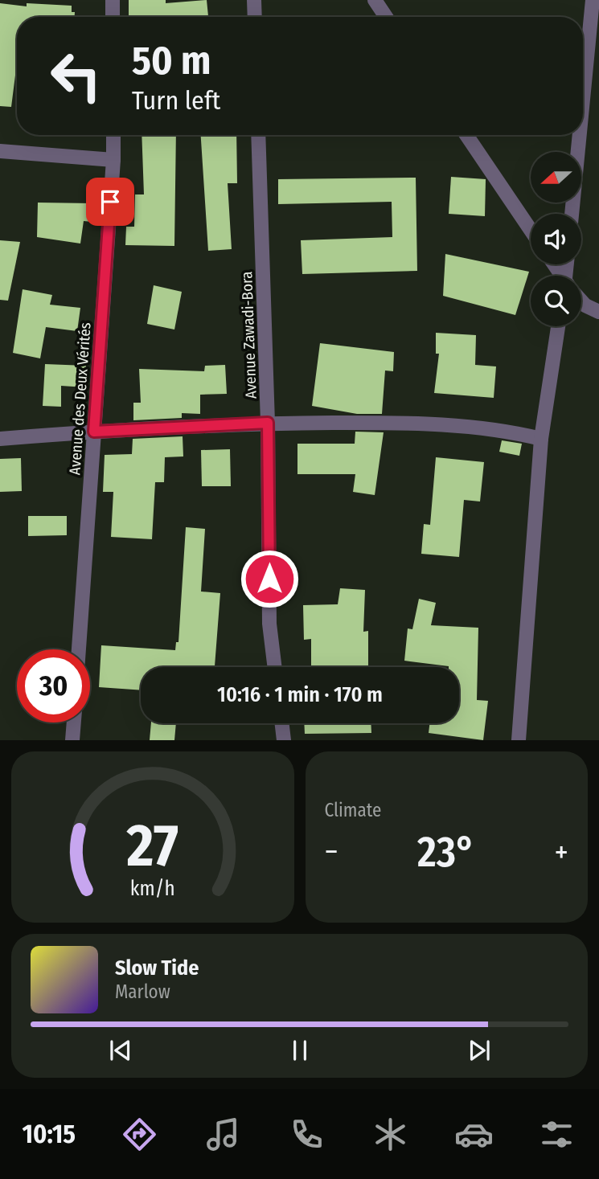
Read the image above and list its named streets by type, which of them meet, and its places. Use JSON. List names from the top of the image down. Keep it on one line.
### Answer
{"streets":{"street":["Avenue Zawadi-Bora","Avenue des Deux Vérités"]},"north":"left","page":{"turn":["50 m","Turn left"],"limit":"30","trip":"10:16 · 1 min · 170 m","tile":"Climate","heat":["−","23°","+"],"song":["Slow Tide","Marlow"],"tabs":"10:15","gauge":["27","km/h"]}}
